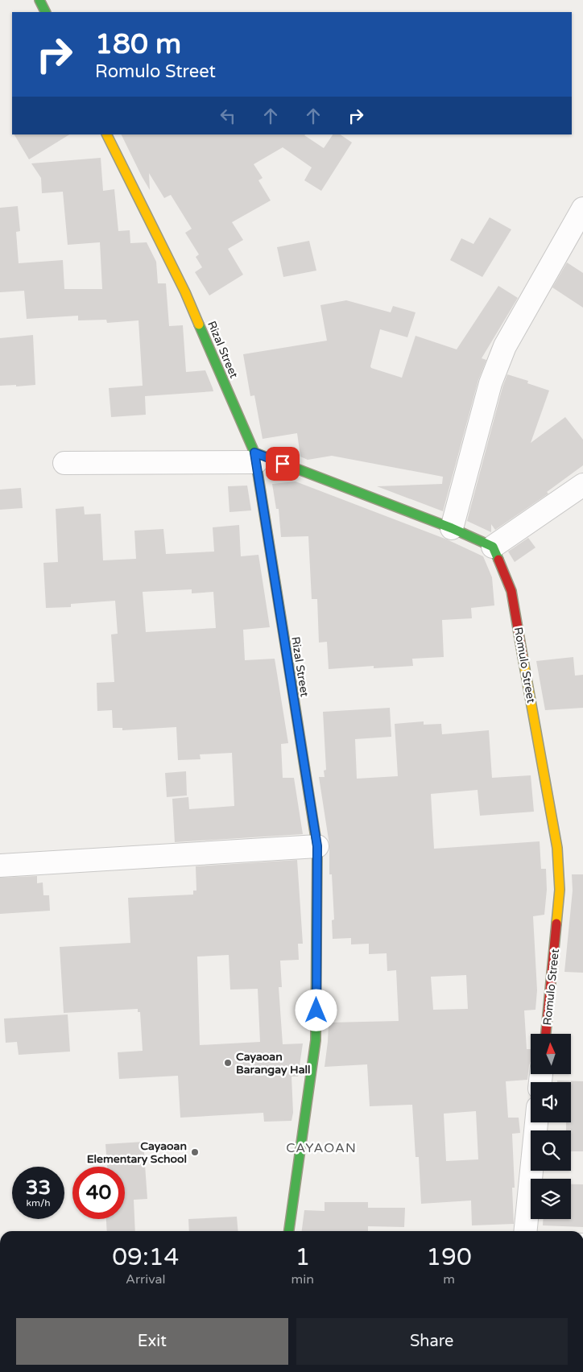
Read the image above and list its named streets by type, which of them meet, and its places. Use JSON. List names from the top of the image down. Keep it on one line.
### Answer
{"streets":{"street":["Rizal Street","Romulo Street"]},"districts":["CAYAOAN"],"places":["Cayaoan Barangay Hall","Cayaoan Elementary School"],"north":"top","page":{"turn":["180 m","Romulo Street"],"speed":"33 km/h","limit":"40","eta":["09:14","Arrival","1","min","190","m"],"buttons":["Exit","Share"]}}
